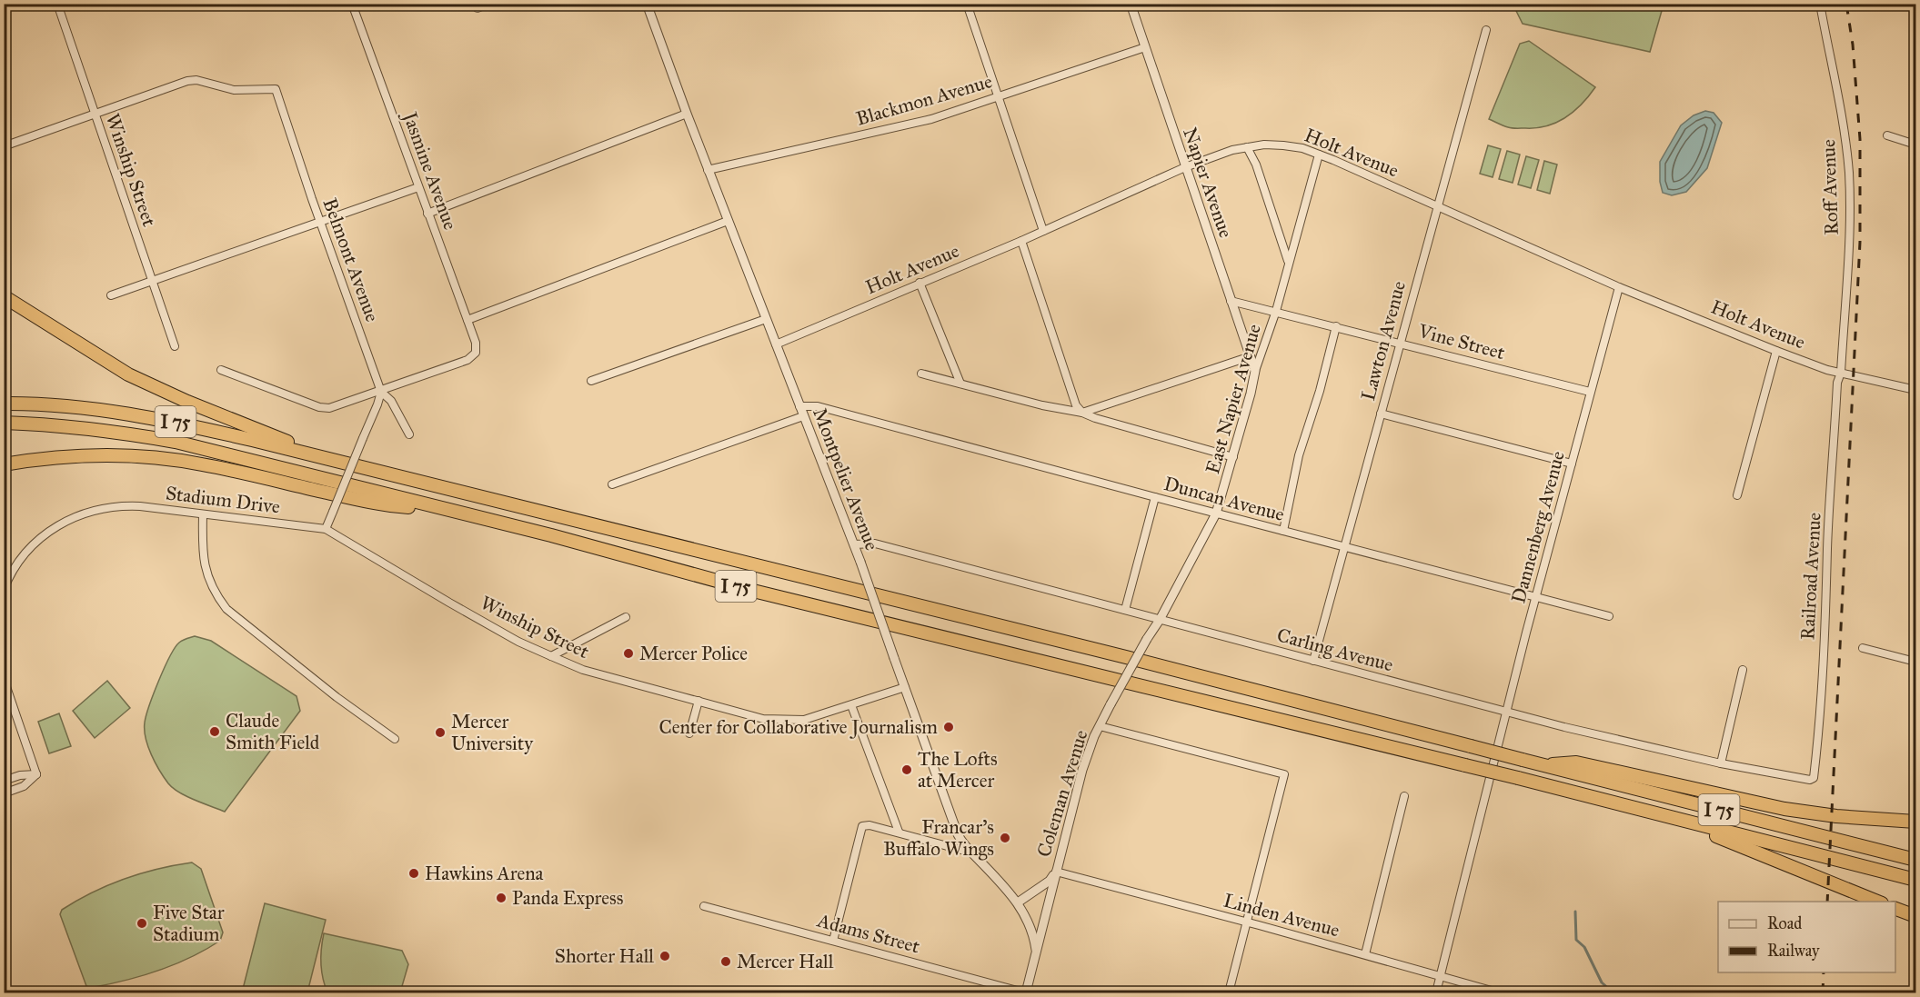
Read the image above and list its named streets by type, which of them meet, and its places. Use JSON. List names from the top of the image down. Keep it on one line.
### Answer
{"streets":{"highway":["I 75"],"street":["Blackmon Avenue","Holt Avenue","Winship Street","Jasmine Avenue","Napier Avenue","Roff Avenue","Belmont Avenue","Lawton Avenue","Vine Street","East Napier Avenue","Montpelier Avenue","Duncan Avenue","Stadium Drive","Dannenberg Avenue","Railroad Avenue","Carling Avenue","Coleman Avenue","Linden Avenue","Adams Street"]},"crossings":[["Blackmon Avenue","Napier Avenue"],["Blackmon Avenue","Montpelier Avenue"],["Holt Avenue","Napier Avenue"],["Holt Avenue","Roff Avenue"],["Holt Avenue","Lawton Avenue"],["Holt Avenue","East Napier Avenue"],["Holt Avenue","Montpelier Avenue"],["Holt Avenue","Dannenberg Avenue"],["Holt Avenue","Railroad Avenue"],["Winship Street","Belmont Avenue"],["Winship Street","Montpelier Avenue"],["Winship Street","Stadium Drive"],["Jasmine Avenue","Belmont Avenue"],["Napier Avenue","Vine Street"],["Napier Avenue","East Napier Avenue"],["Roff Avenue","Railroad Avenue"],["Lawton Avenue","Vine Street"],["Lawton Avenue","Duncan Avenue"],["Lawton Avenue","Carling Avenue"],["Vine Street","East Napier Avenue"],["Vine Street","Dannenberg Avenue"],["East Napier Avenue","Duncan Avenue"],["East Napier Avenue","Carling Avenue"],["East Napier Avenue","Coleman Avenue"],["Montpelier Avenue","Duncan Avenue"],["Montpelier Avenue","Carling Avenue"],["Montpelier Avenue","Coleman Avenue"],["Duncan Avenue","Dannenberg Avenue"],["Dannenberg Avenue","Carling Avenue"],["Dannenberg Avenue","Linden Avenue"],["Railroad Avenue","Carling Avenue"],["Coleman Avenue","Linden Avenue"],["Coleman Avenue","Adams Street"]],"places":["Mercer Police","Center for Collaborative Journalism","Claude Smith Field","Mercer University","The Lofts at Mercer","Francar's Buffalo Wings","Hawkins Arena","Panda Express","Five Star Stadium","Shorter Hall","Mercer Hall"],"legend":["Road","Railway"]}
